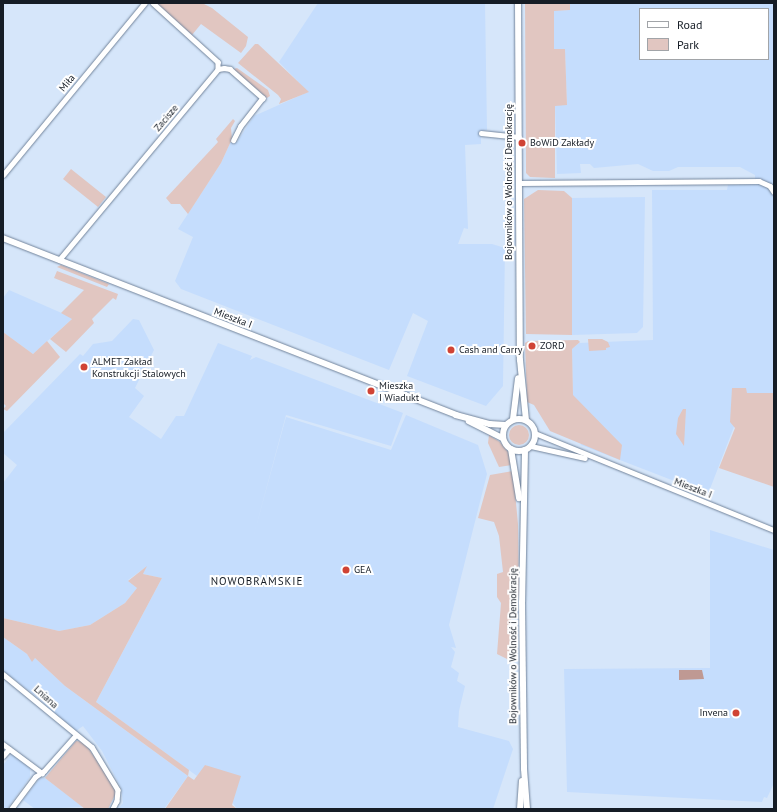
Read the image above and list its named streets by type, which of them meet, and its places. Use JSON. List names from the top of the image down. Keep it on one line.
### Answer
{"streets":{"main road":["Bojowników o Wolność i Demokrację"],"street":["Miła","Zacisze","Mieszka I","Lniana"]},"crossings":[["Zacisze","Mieszka I"],["Bojowników o Wolność i Demokrację","Mieszka I"]],"districts":["NOWOBRAMSKIE"],"places":["BoWiD Zakłady","ZORD","Cash and Carry","ALMET Zakład Konstrukcji Stalowych","Mieszka I Wiadukt","GEA","Invena"],"legend":["Road","Park"]}
